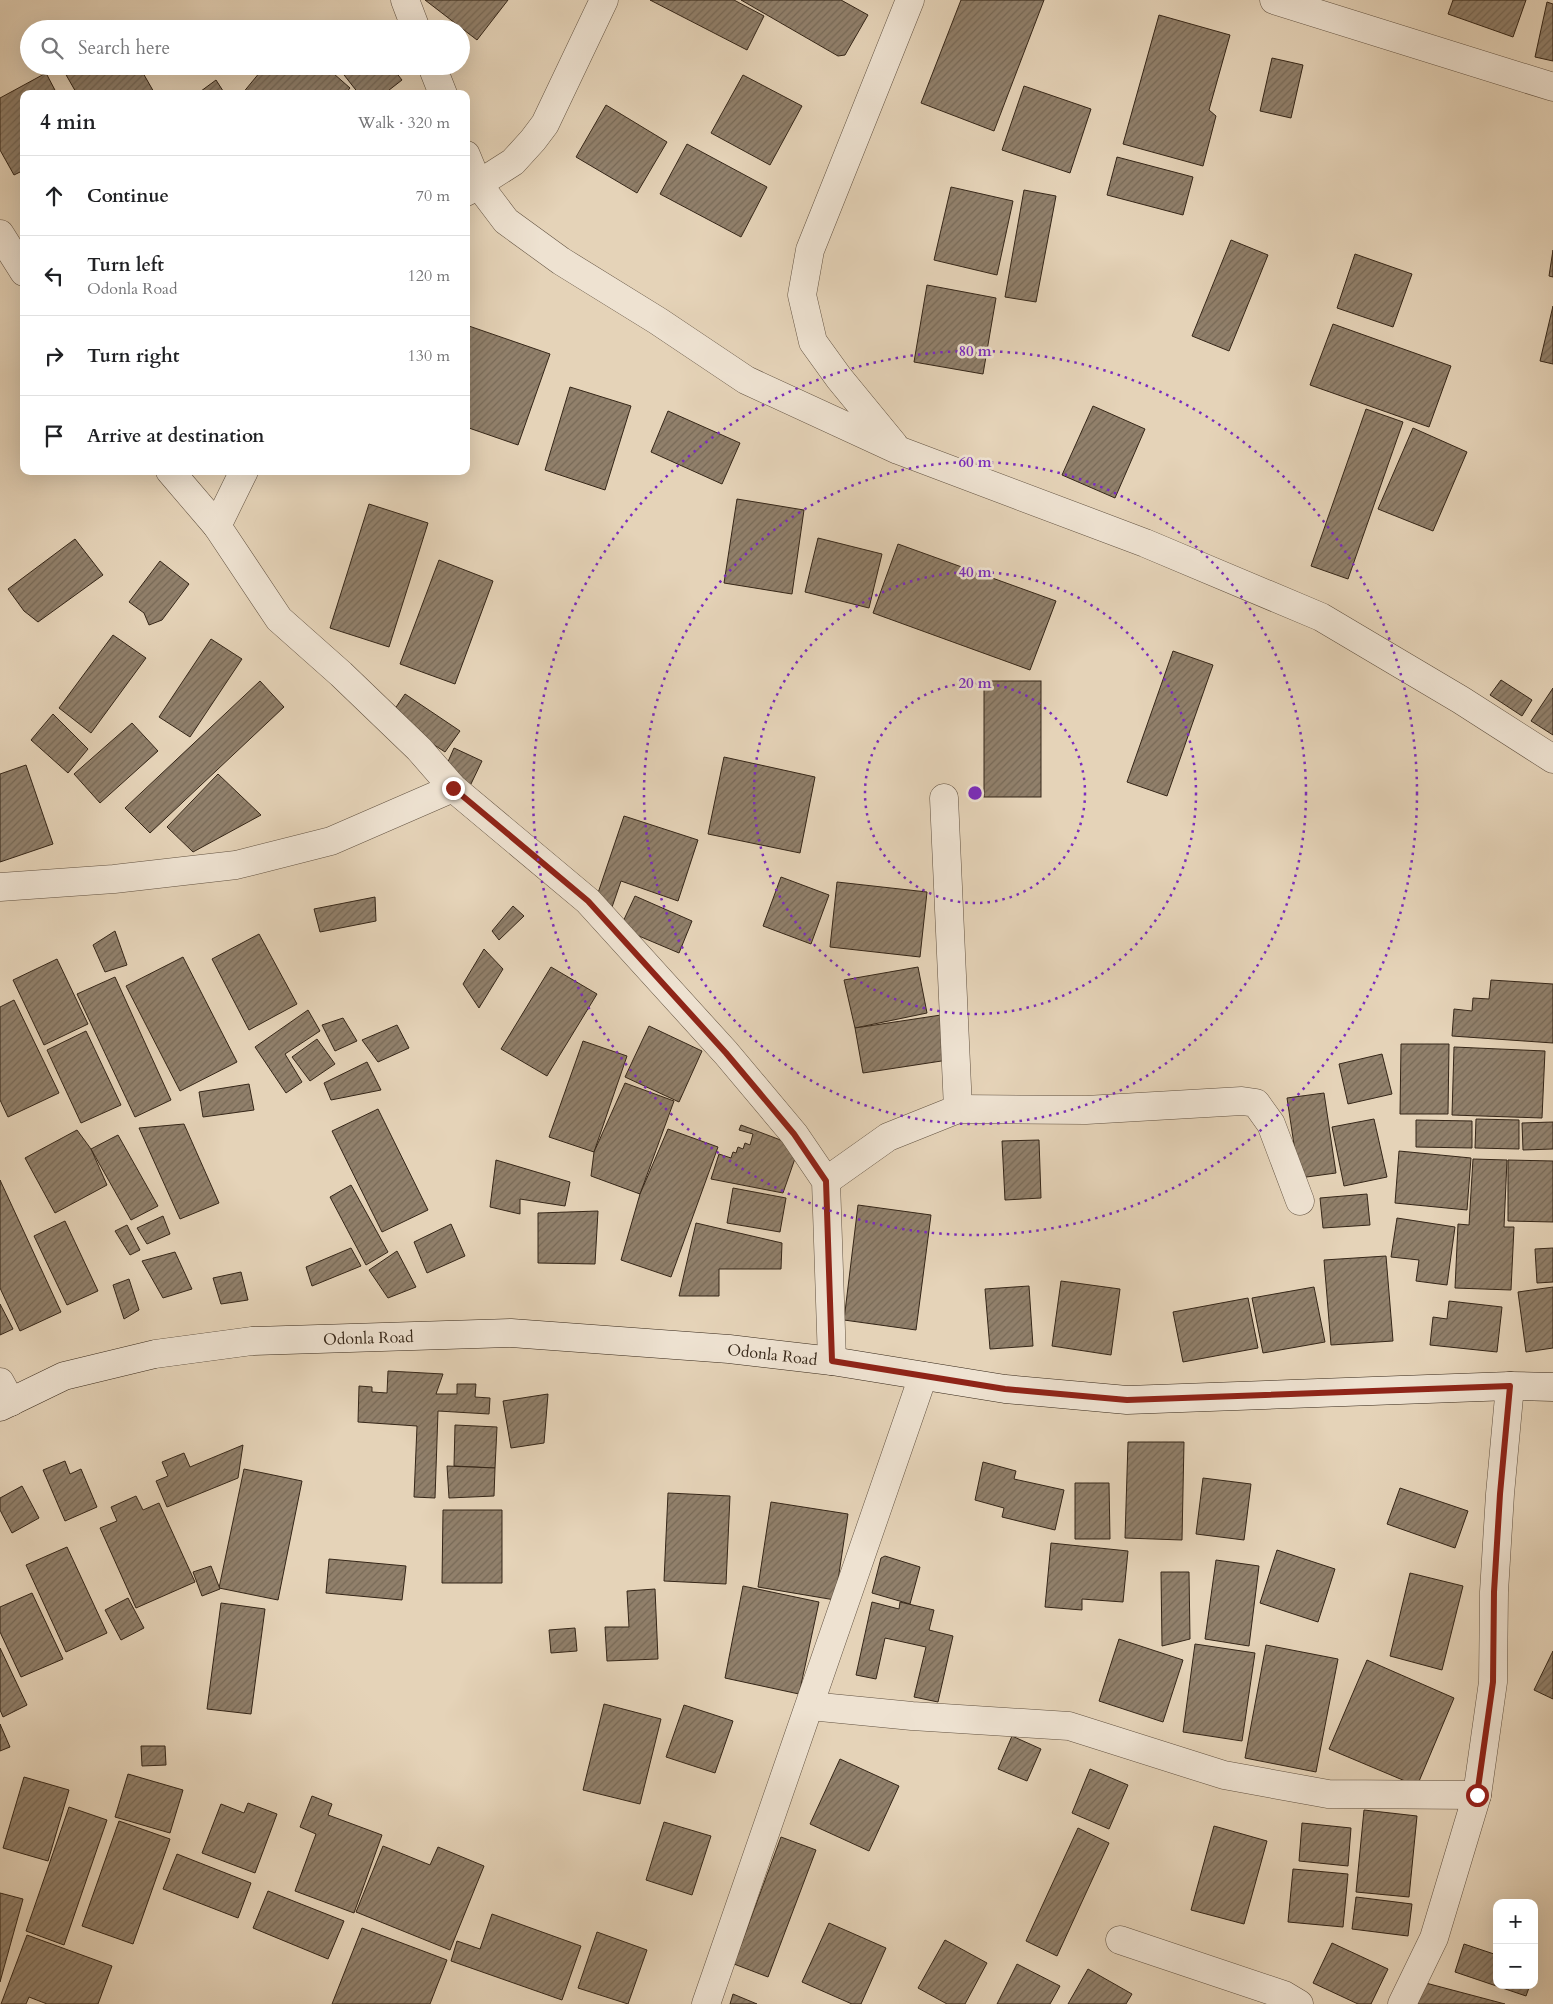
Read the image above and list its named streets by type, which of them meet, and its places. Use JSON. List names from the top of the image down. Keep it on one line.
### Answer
{"streets":{"street":["Odonla Road"]},"page":{"search":"Search here","heading":["4 min","Walk · 320 m"],"list":[["Continue","70 m"],["Turn left","Odonla Road","120 m"],["Turn right","130 m"],"Arrive at destination"],"map_buttons":["+","−"]},"rings":["80 m","60 m","40 m","20 m"]}
